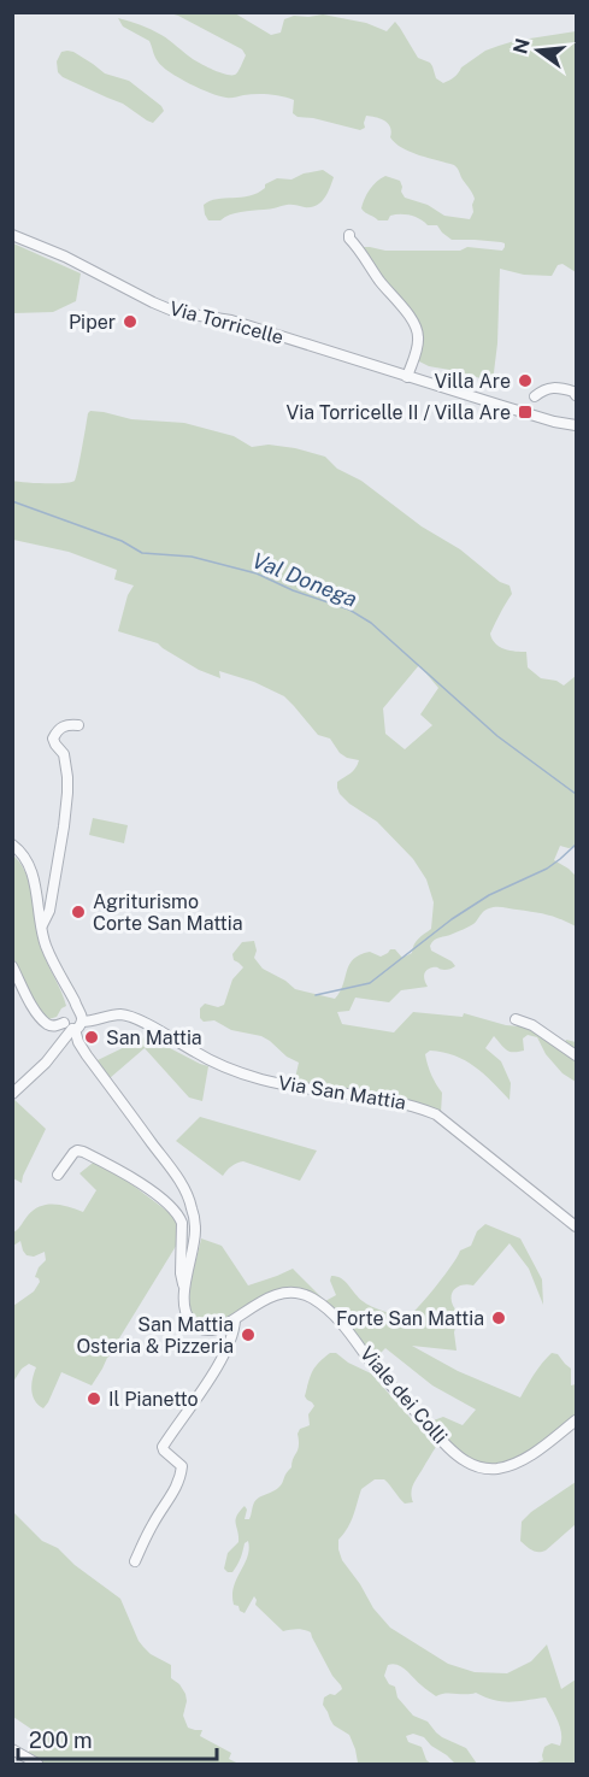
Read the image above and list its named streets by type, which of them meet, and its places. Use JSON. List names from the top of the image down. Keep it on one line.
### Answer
{"streets":{"street":["Via Torricelle","Via San Mattia","Viale dei Colli"]},"crossings":[["Via San Mattia","Viale dei Colli"]],"water":["Val Donega"],"places":{"other":["Piper","Villa Are","Agriturismo Corte San Mattia","San Mattia","Forte San Mattia","San Mattia Osteria & Pizzeria","Il Pianetto"],"transit":["Via Torricelle II / Villa Are"]},"scale_bar":"200 m","north":"left"}
